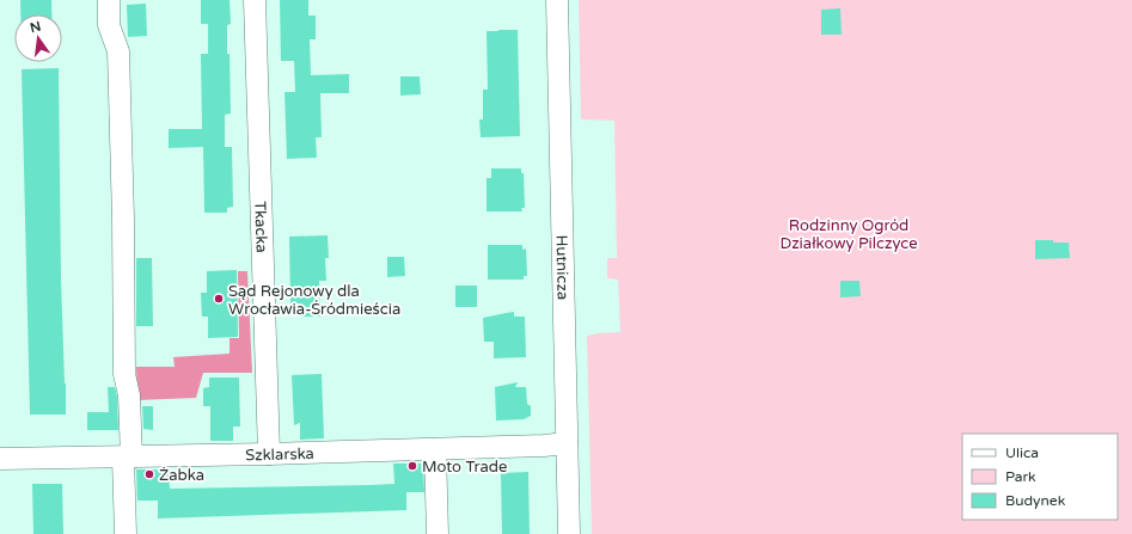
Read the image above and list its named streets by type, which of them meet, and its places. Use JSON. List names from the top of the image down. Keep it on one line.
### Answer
{"streets":{"street":["Tkacka","Hutnicza","Szklarska"]},"crossings":[["Tkacka","Szklarska"],["Hutnicza","Szklarska"]],"parks":["Rodzinny Ogród Działkowy Pilczyce"],"places":["Sąd Rejonowy dla Wrocławia-Śródmieścia","Moto Trade","Żabka"],"legend":["Ulica","Park","Budynek"],"north":"top"}
